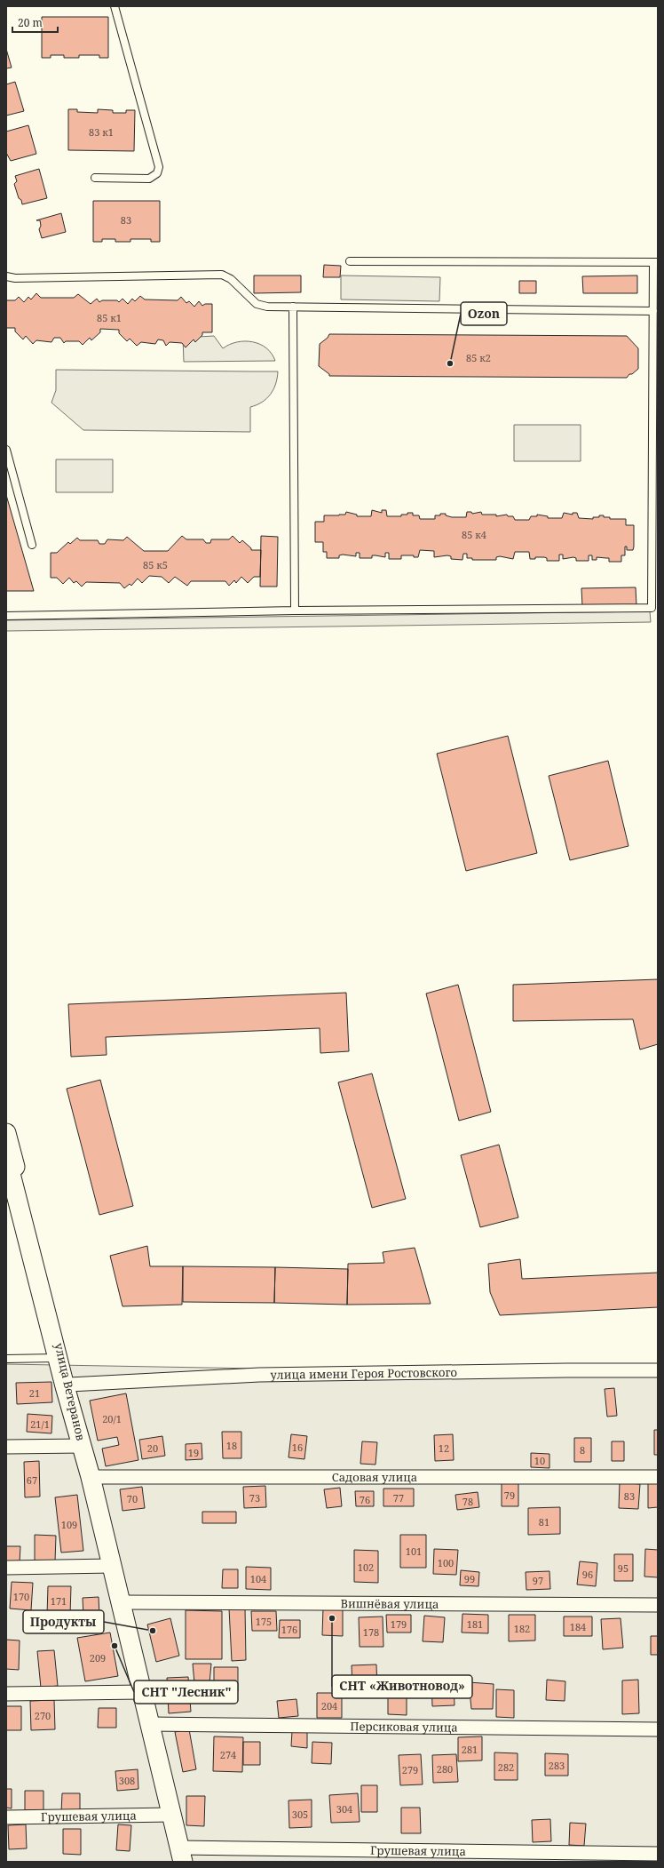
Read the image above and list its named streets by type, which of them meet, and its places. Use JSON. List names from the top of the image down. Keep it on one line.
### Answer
{"streets":{"street":["улица имени Героя Ростовского","улица Ветеранов","Садовая улица","Вишнёвая улица","Персиковая улица","Грушевая улица"]},"crossings":[["улица имени Героя Ростовского","улица Ветеранов"]],"places":["Ozon","СНТ «Животновод»","Продукты","СНТ \"Лесник\""],"house_numbers":["83 к1","83","85 к1","85 к2","85 к4","85 к5","21","20/1","21/1","18","16","20","12","8","19","10","67","79","83","73","77","70","76","78","81","109","101","100","102","95","96","104","99","97","170","171","175","179","181","184","182","176","178","209","204","270","281","274","283","282","280","279","308","304","305"],"scale_bar":"20 m"}
